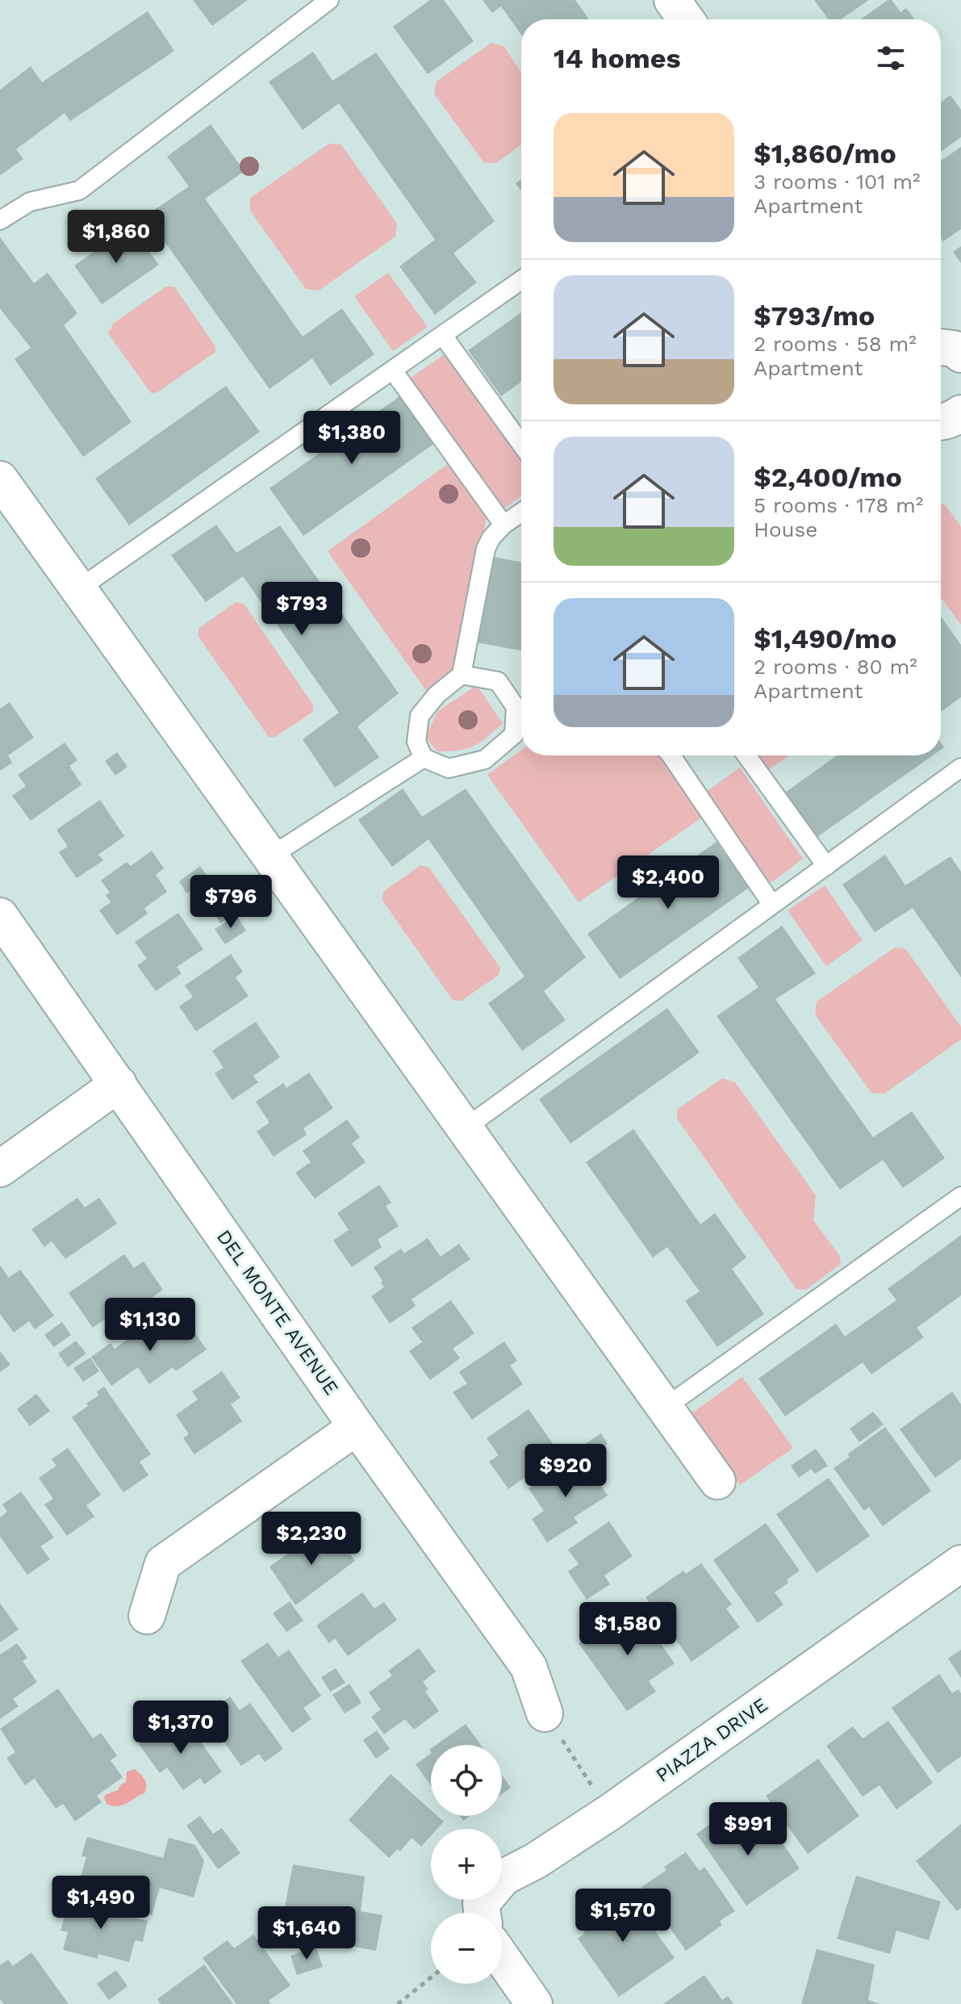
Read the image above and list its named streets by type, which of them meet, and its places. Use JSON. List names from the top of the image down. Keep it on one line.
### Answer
{"streets":{"street":["DEL MONTE AVENUE","PIAZZA DRIVE"]},"page":{"heading":"14 homes","list":[{"name":"$1,860/mo","note":"3 rooms · 101 m² · Apartment"},{"name":"$793/mo","note":"2 rooms · 58 m² · Apartment"},{"name":"$2,400/mo","note":"5 rooms · 178 m² · House"},{"name":"$1,490/mo","note":"2 rooms · 80 m² · Apartment"}],"price":["$1,860","$1,380","$793","$2,400","$796","$1,130","$920","$2,230","$1,580","$1,370","$991","$1,490","$1,570","$1,640"],"map_buttons":["+","−"]}}
